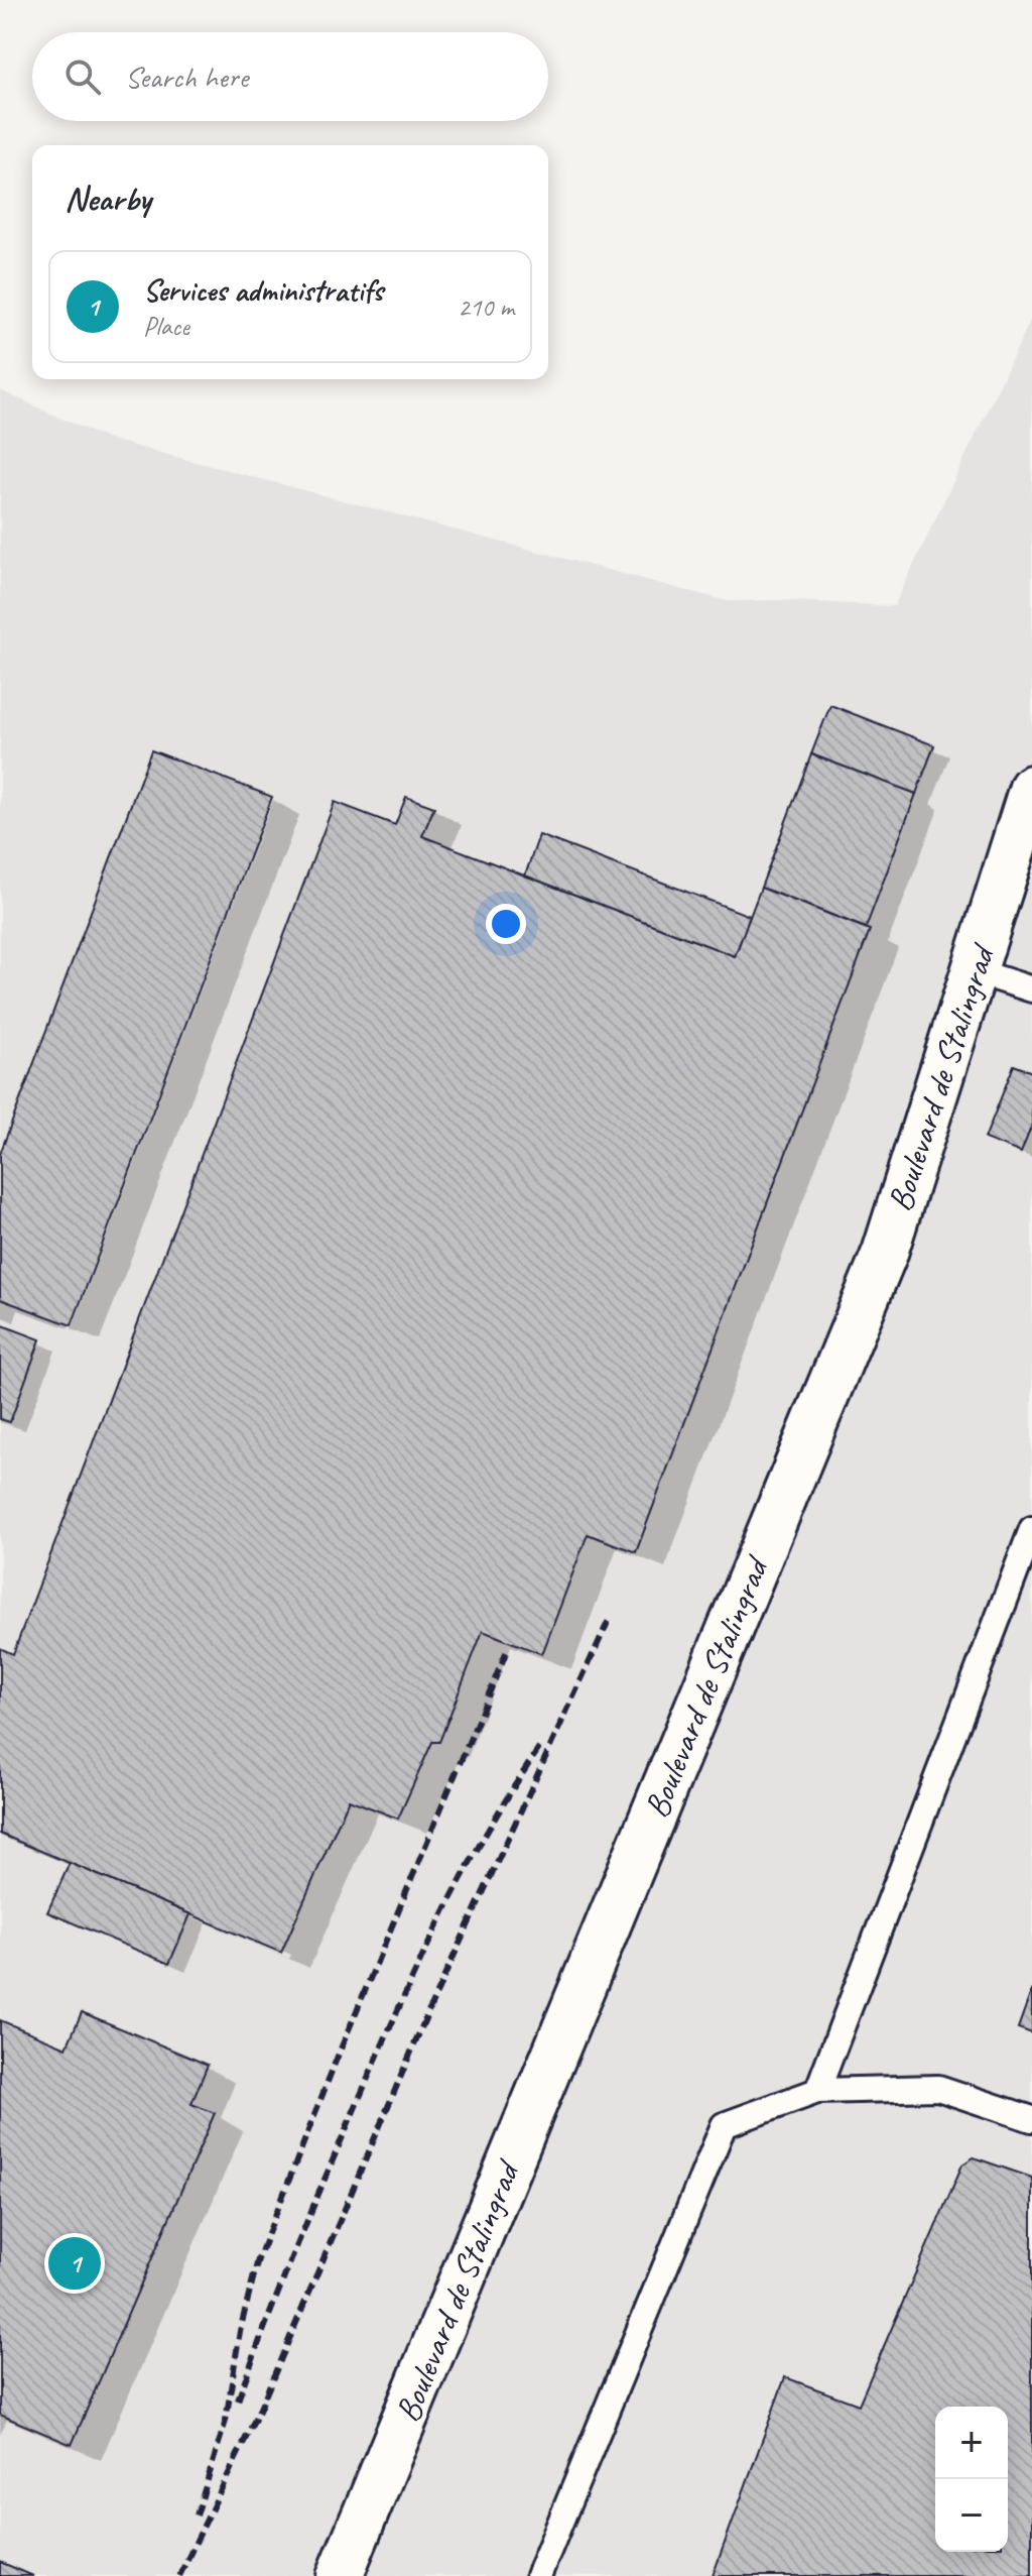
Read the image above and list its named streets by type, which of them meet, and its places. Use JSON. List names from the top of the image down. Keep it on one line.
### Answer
{"streets":{"main road":["Boulevard de Stalingrad"]},"page":{"search":"Search here","heading":"Nearby","list":[{"mark":"1","name":"Services administratifs","note":"Place","value":"210 m"}],"pins":"1","map_buttons":["+","−"]}}
